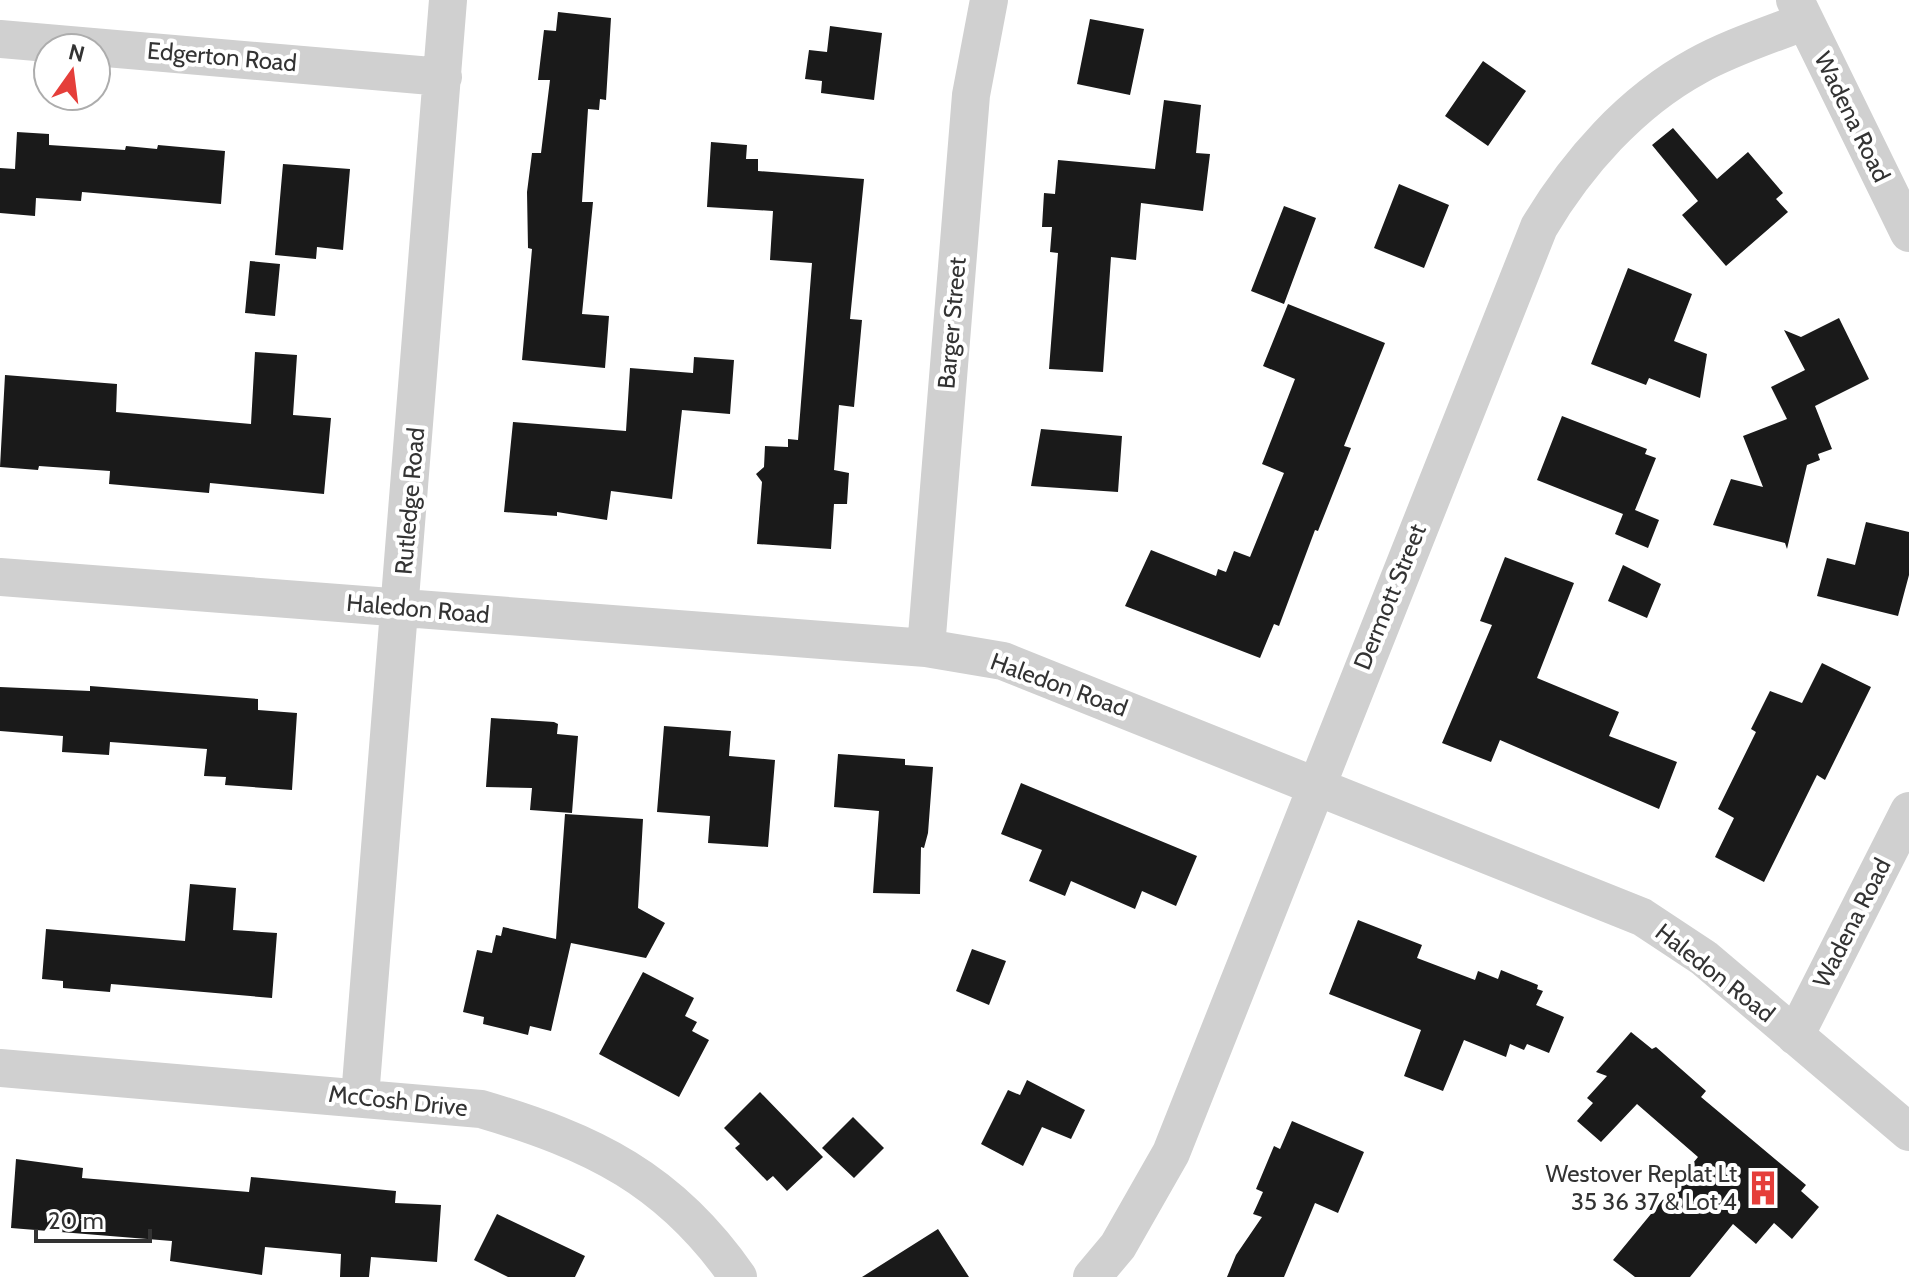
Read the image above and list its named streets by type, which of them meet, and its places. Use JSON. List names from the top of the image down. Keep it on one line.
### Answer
{"streets":{"street":["Edgerton Road","Wadena Road","Barger Street","Rutledge Road","Dermott Street","Haledon Road","McCosh Drive"]},"crossings":[["Edgerton Road","Rutledge Road"],["Wadena Road","Dermott Street"],["Wadena Road","Haledon Road"],["Barger Street","Haledon Road"],["Rutledge Road","Haledon Road"],["Rutledge Road","McCosh Drive"],["Dermott Street","Haledon Road"]],"places":{"building":["Westover Replat Lt 35 36 37 & Lot 4"]},"scale_bar":"20 m","north":"top"}
